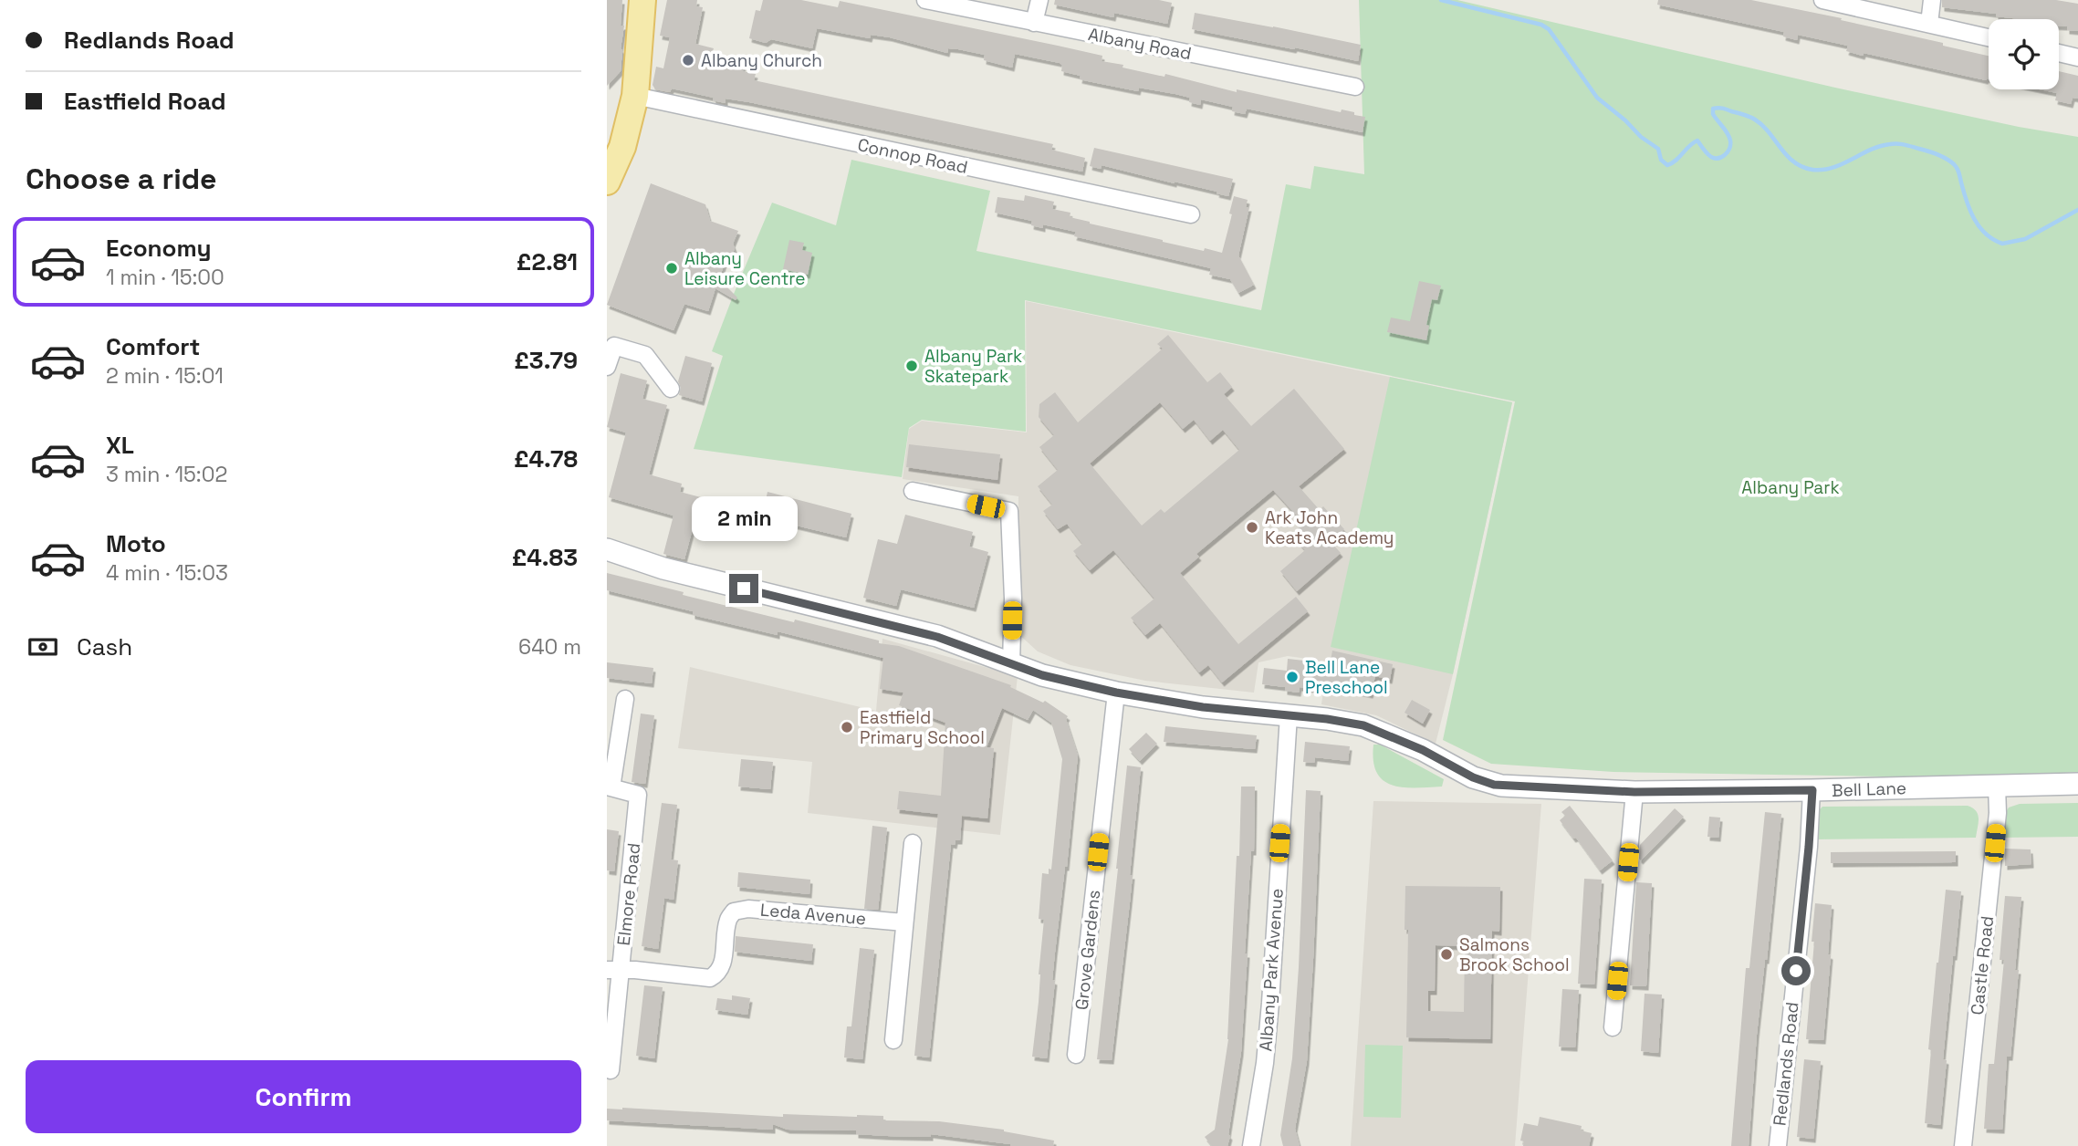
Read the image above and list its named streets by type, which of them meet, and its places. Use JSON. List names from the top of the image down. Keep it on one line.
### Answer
{"streets":{"street":["Albany Road","Connop Road","Bell Lane","Elmore Road","Leda Avenue","Grove Gardens","Castle Road","Albany Park Avenue","Redlands Road"]},"crossings":[["Bell Lane","Grove Gardens"],["Bell Lane","Castle Road"],["Bell Lane","Albany Park Avenue"],["Bell Lane","Redlands Road"],["Elmore Road","Leda Avenue"]],"parks":["Albany Park"],"places":["Albany Church","Albany Leisure Centre","Albany Park Skatepark","Ark John Keats Academy","Bell Lane Preschool","Eastfield Primary School","Salmons Brook School"],"page":{"banner":["Redlands Road","Eastfield Road"],"heading":"Choose a ride","list":[{"name":"Economy","note":"1 min · 15:00","value":"£2.81"},{"name":"Comfort","note":"2 min · 15:01","value":"£3.79"},{"name":"XL","note":"3 min · 15:02","value":"£4.78"},{"name":"Moto","note":"4 min · 15:03","value":"£4.83"}],"bubble":"2 min","pay":["Cash","640 m"],"buttons":"Confirm"}}
